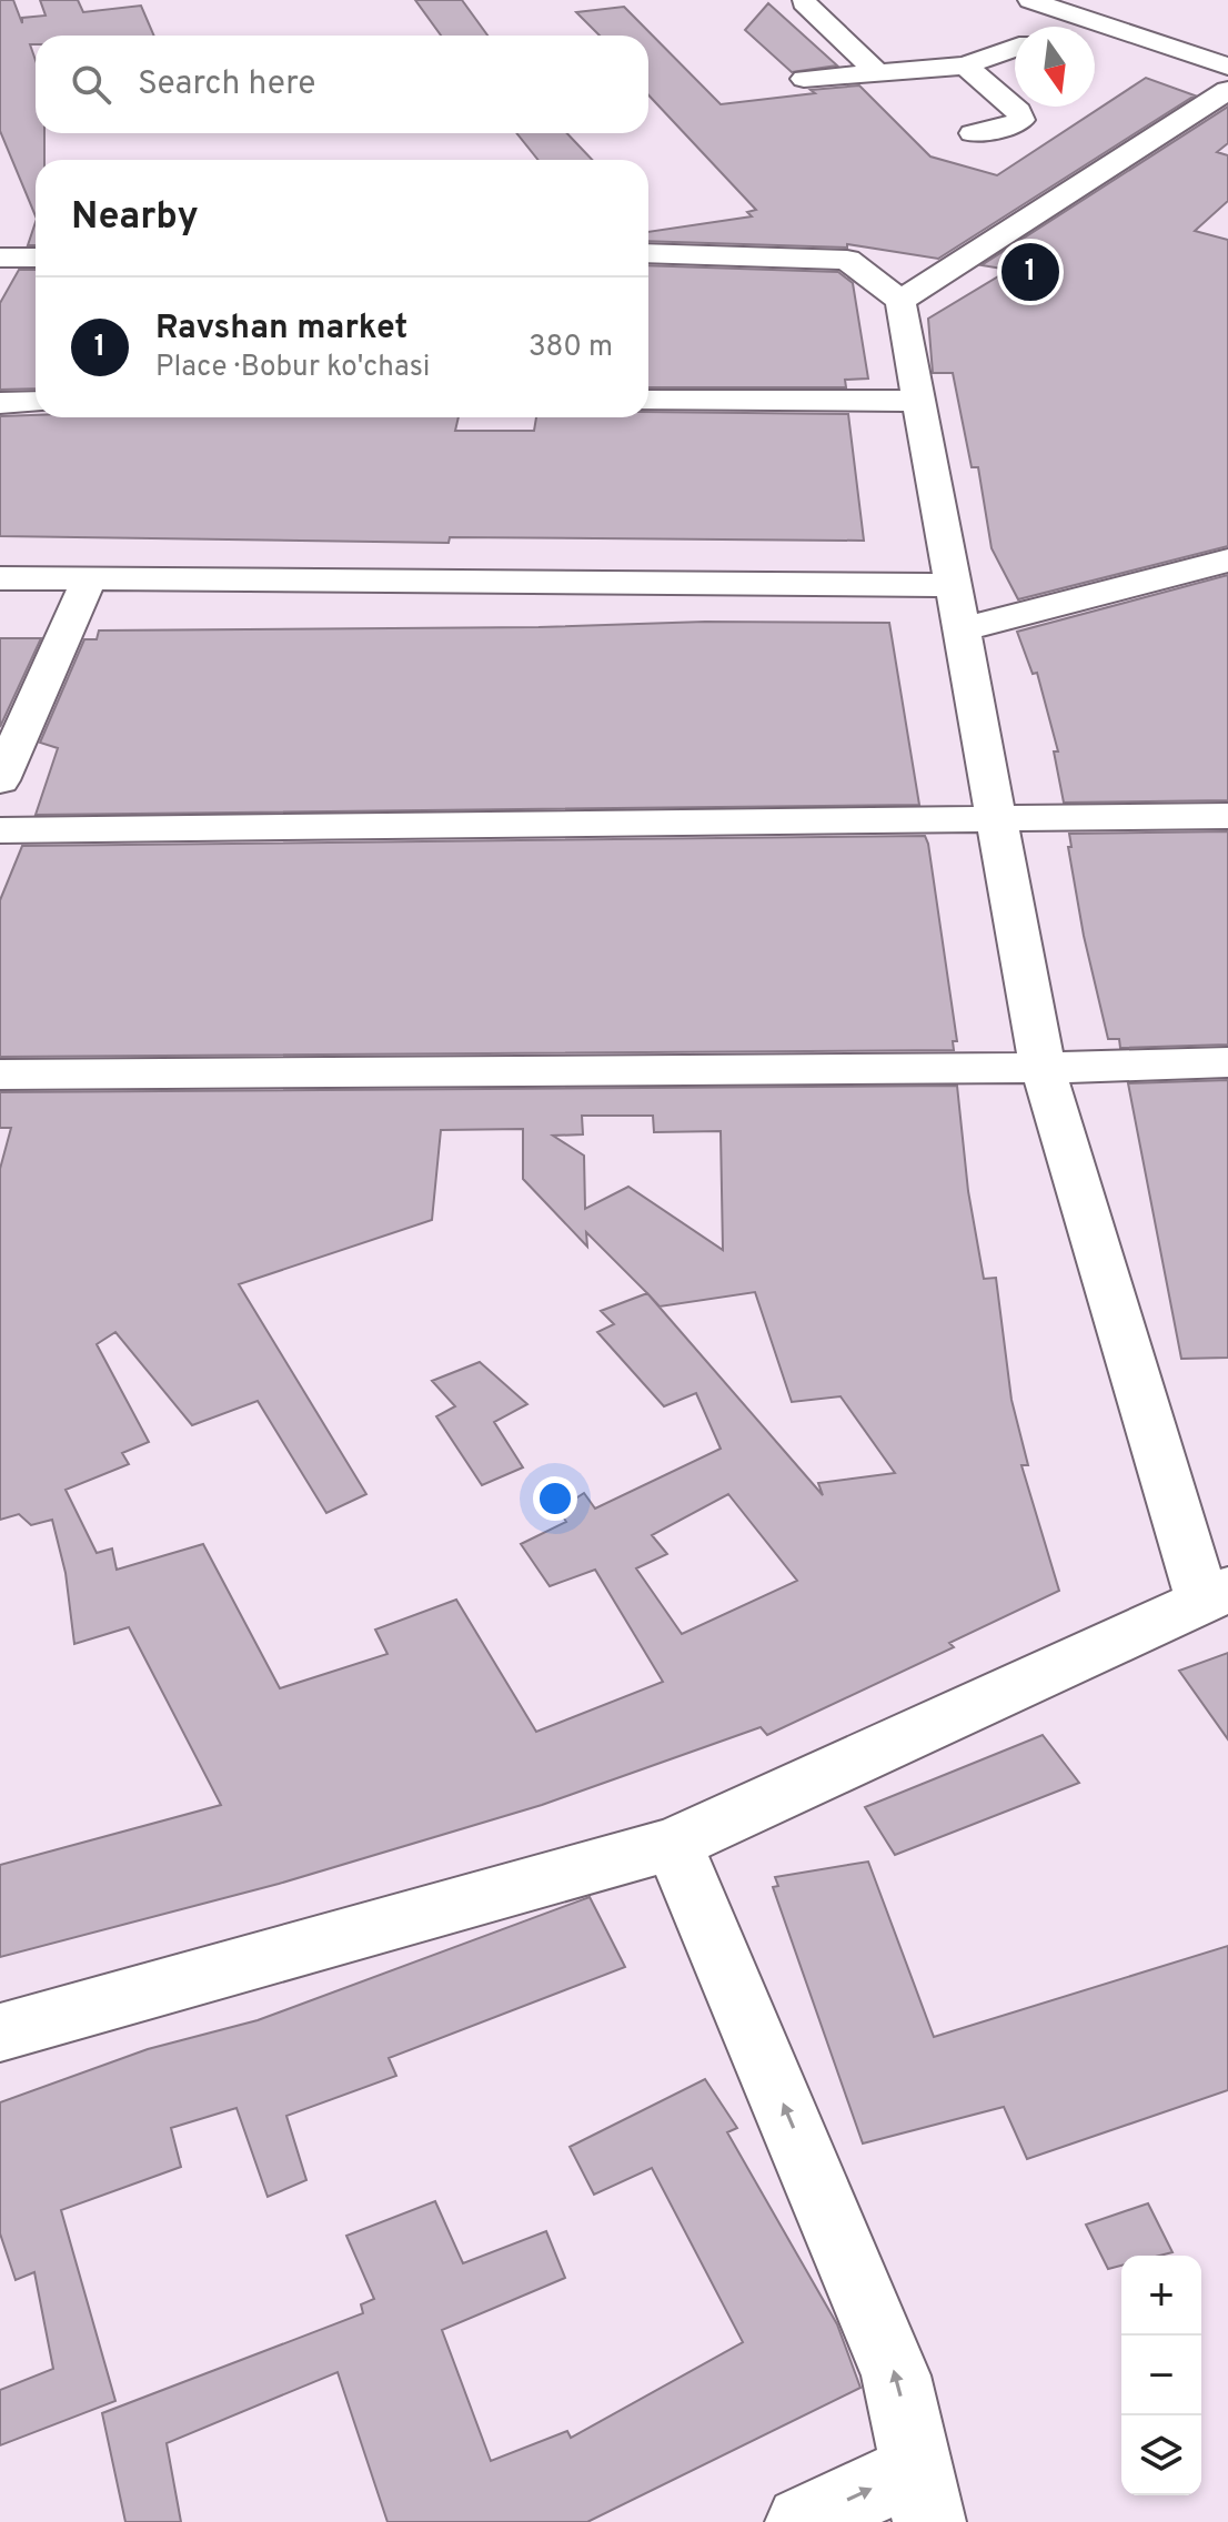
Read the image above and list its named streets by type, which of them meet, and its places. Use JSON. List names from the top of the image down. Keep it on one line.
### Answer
{"north":"bottom","page":{"search":"Search here","heading":"Nearby","pins":"1","list":[{"mark":"1","name":"Ravshan market","note":"Place · Bobur ko'chasi","value":"380 m"}],"map_buttons":["+","−"]}}
